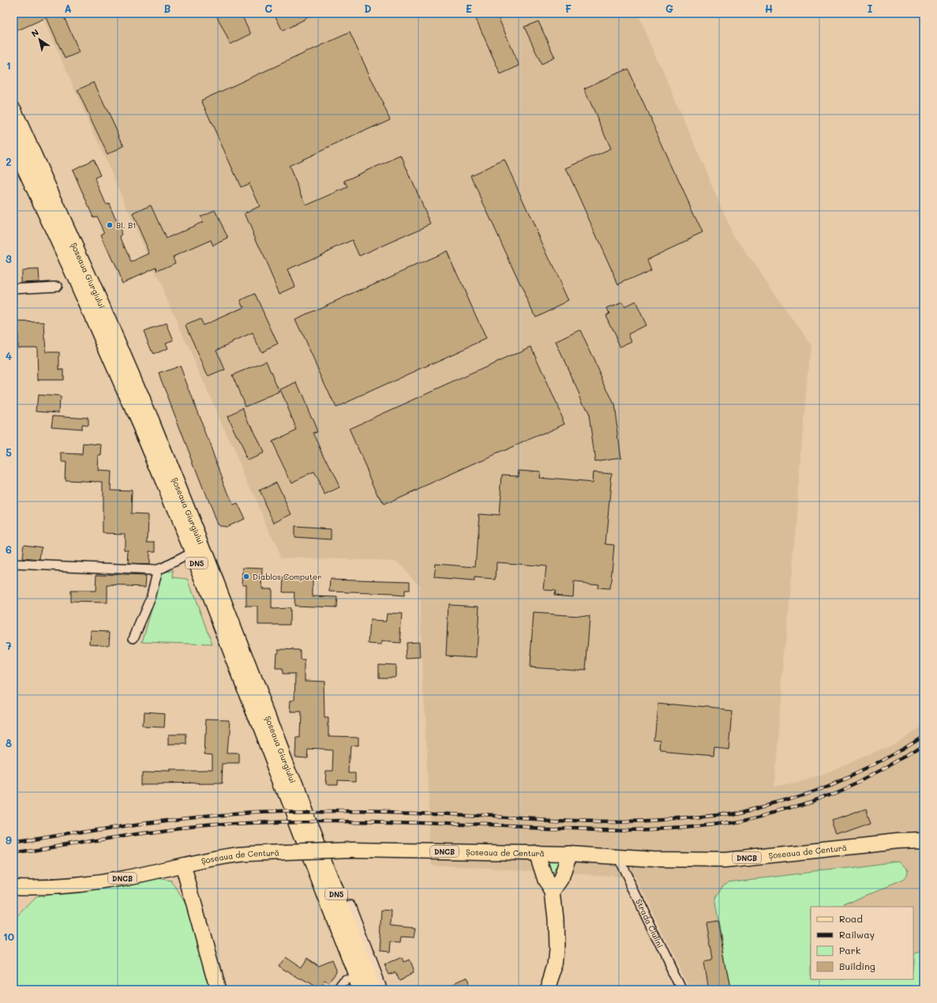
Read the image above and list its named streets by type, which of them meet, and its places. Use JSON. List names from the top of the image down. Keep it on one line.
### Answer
{"streets":{"highway":["Șoseaua Giurgiului","DN5"],"main road":["Șoseaua de Centură","DNCB"],"street":["Strada Ciulini"]},"crossings":[["Șoseaua de Centură","Strada Ciulini"]],"places":["Bl. B1","Diablos Computer"],"legend":["Road","Railway","Park","Building"],"north":"top left","grid":{"columns":["A","B","C","D","E","F","G","H","I"],"rows":["1","2","3","4","5","6","7","8","9","10"]}}
